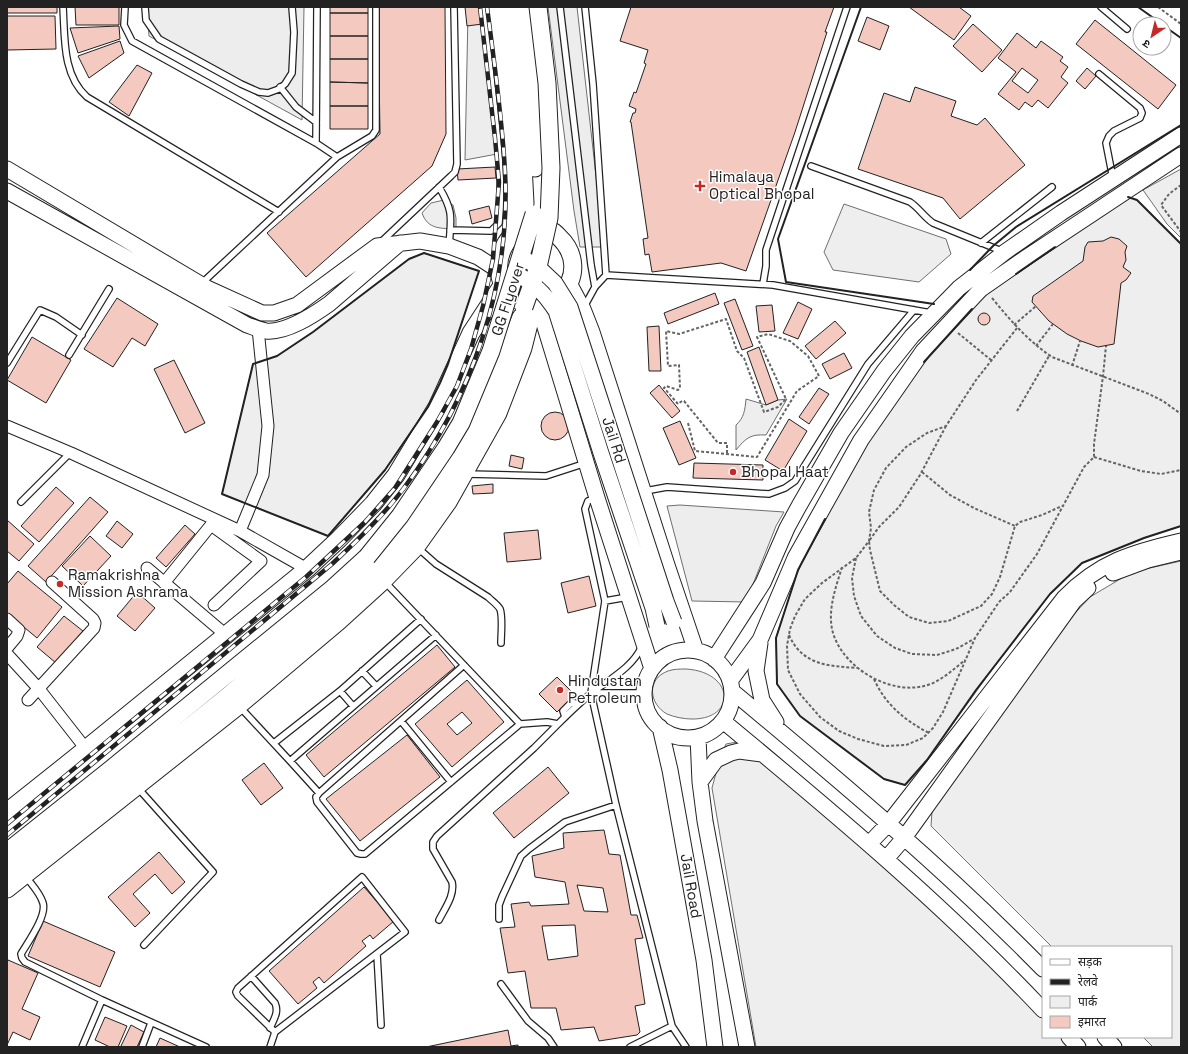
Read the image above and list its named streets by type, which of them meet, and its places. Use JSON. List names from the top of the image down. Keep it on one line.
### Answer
{"streets":{"main road":["GG Flyover","Jail Rd","Jail Road"]},"crossings":[["GG Flyover","Jail Rd"]],"places":{"health":["Himalaya Optical Bhopal"],"other":["Bhopal Haat","Ramakrishna Mission Ashrama","Hindustan Petroleum"]},"legend":["सड़क","रेलवे","पार्क","इमारत"],"north":"bottom left"}
